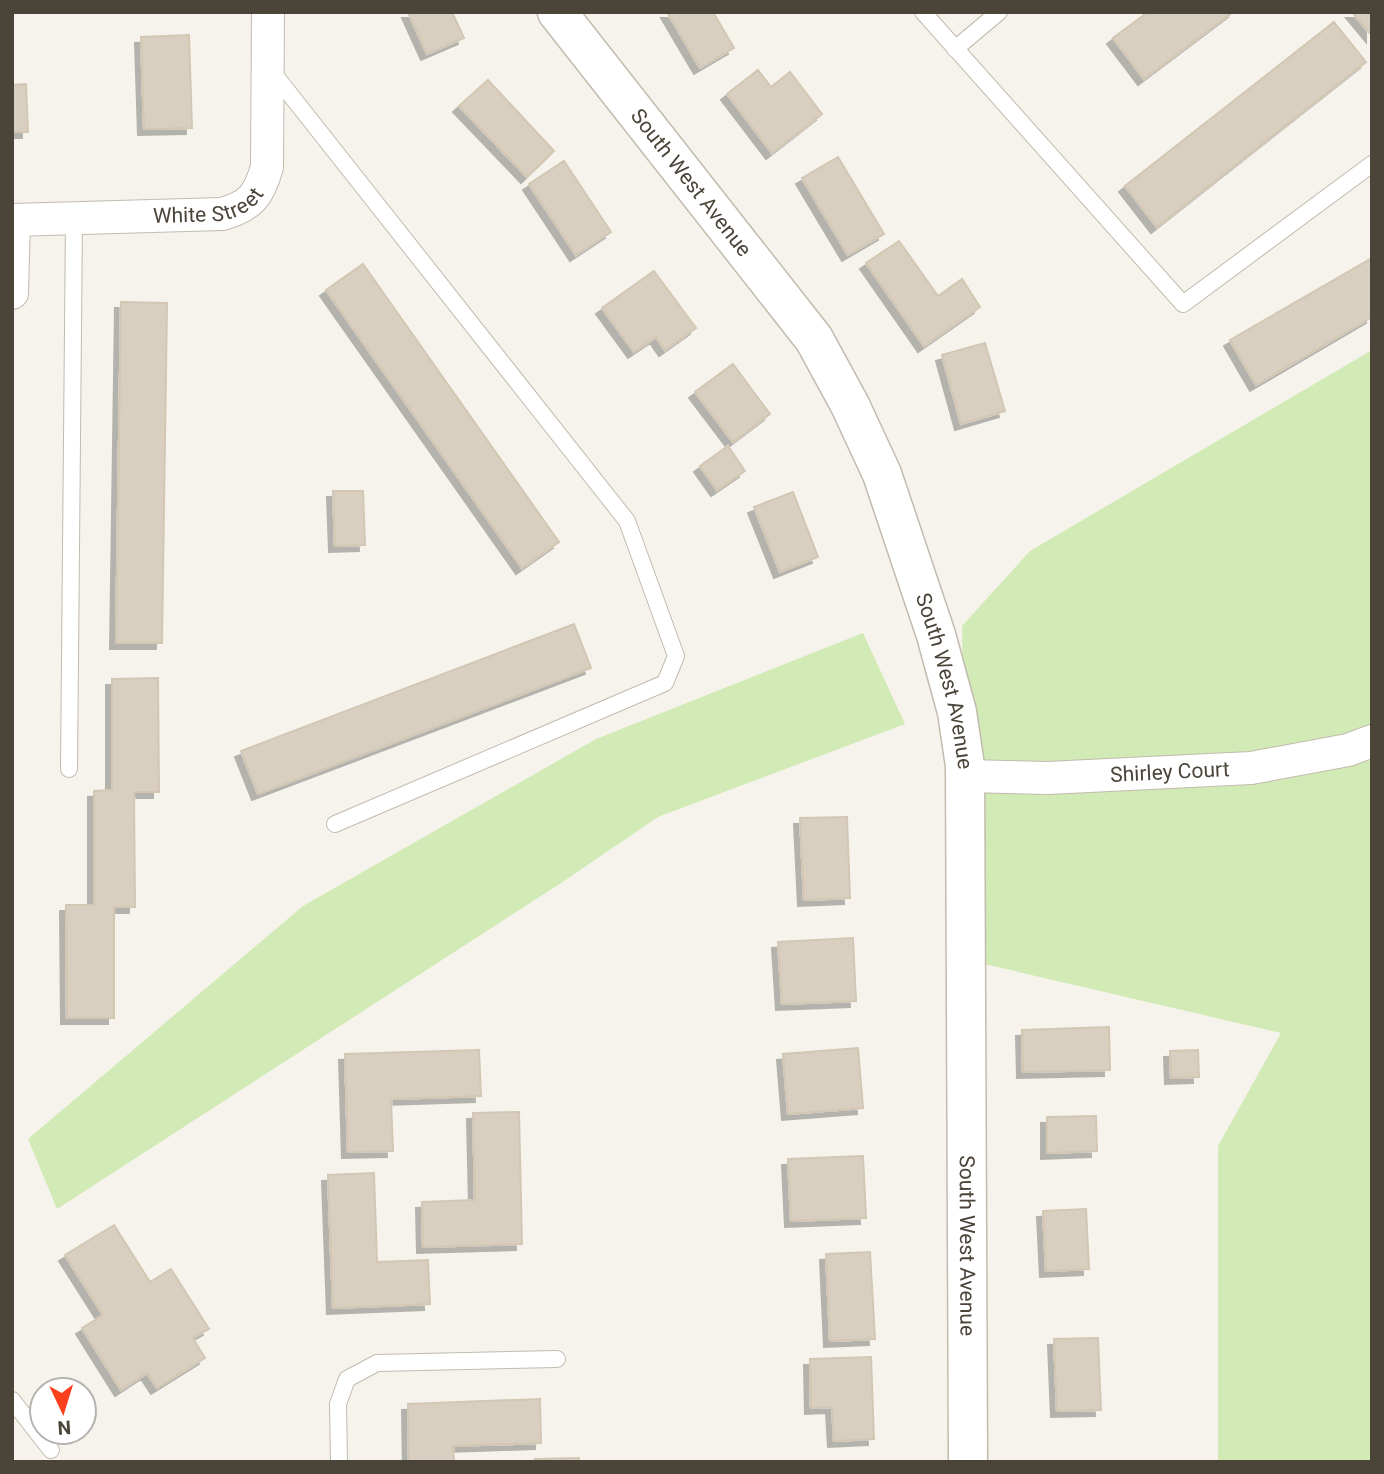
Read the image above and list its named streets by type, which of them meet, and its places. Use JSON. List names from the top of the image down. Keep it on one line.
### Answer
{"streets":{"street":["South West Avenue","White Street","Shirley Court"]},"crossings":[["South West Avenue","Shirley Court"]],"north":"bottom"}
